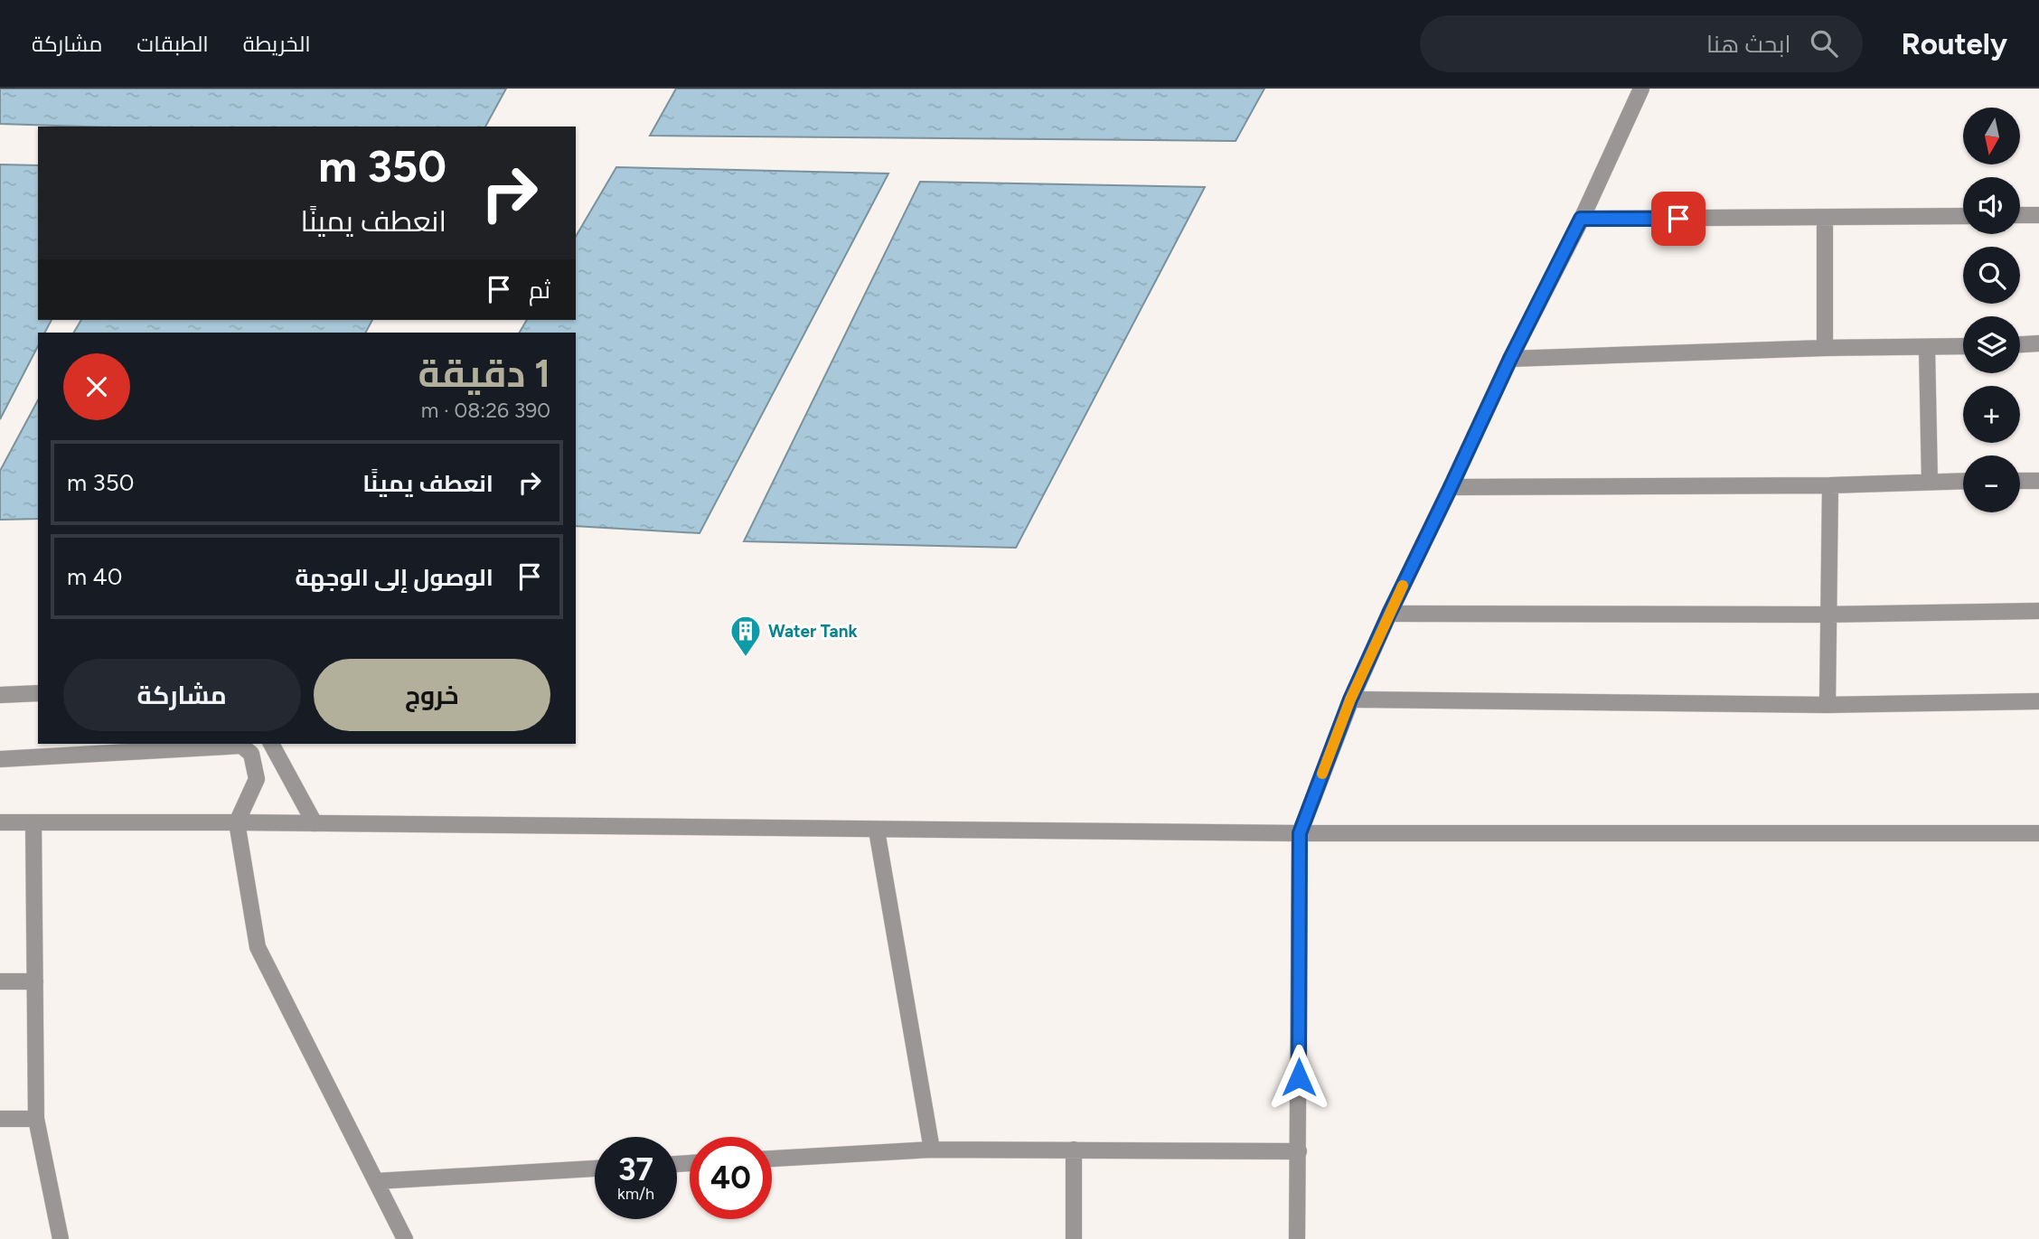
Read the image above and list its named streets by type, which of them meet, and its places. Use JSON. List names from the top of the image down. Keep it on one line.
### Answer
{"places":{"building":["Water Tank"]},"north":"bottom","page":{"header":"Routely","search":"ابحث هنا","nav":["الخريطة","الطبقات","مشاركة"],"map_buttons":["+","−"],"turn":["350 m","انعطف يمينًا"],"then":"ثم","heading":["1 دقيقة","390 m · 08:26"],"list":[{"name":"انعطف يمينًا","value":"350 m"},{"name":"الوصول إلى الوجهة","value":"40 m"}],"buttons":["خروج","مشاركة"],"speed":"37 km/h","limit":"40"}}
